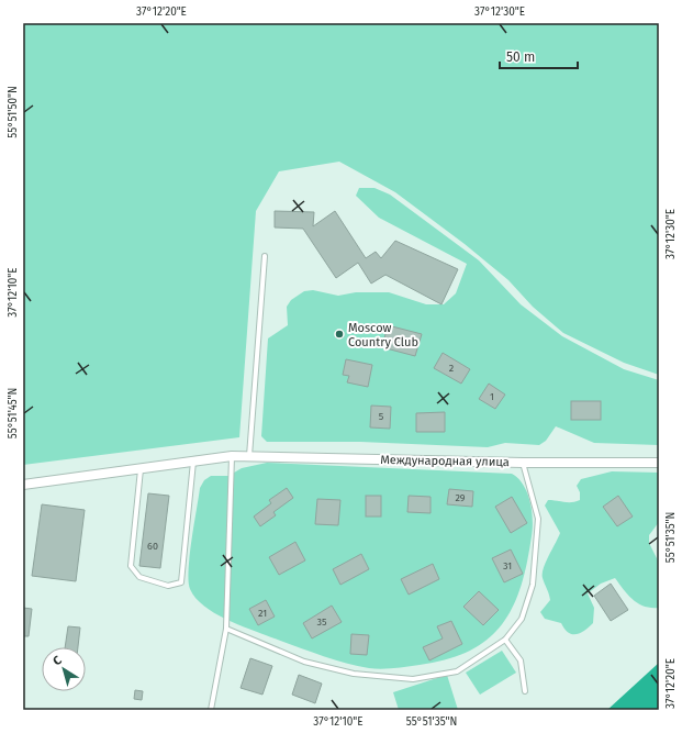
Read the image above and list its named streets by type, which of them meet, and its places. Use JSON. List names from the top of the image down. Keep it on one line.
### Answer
{"streets":{"street":["Международная улица"]},"places":["Moscow Country Club"],"house_numbers":["2","1","5","29","60","31","21","35"],"scale_bar":"50 m","north":"top left","coordinates":["37°12'20\"E","37°12'30\"E","55°51'50\"N","37°12'10\"E","55°51'45\"N","55°51'35\"N"]}
